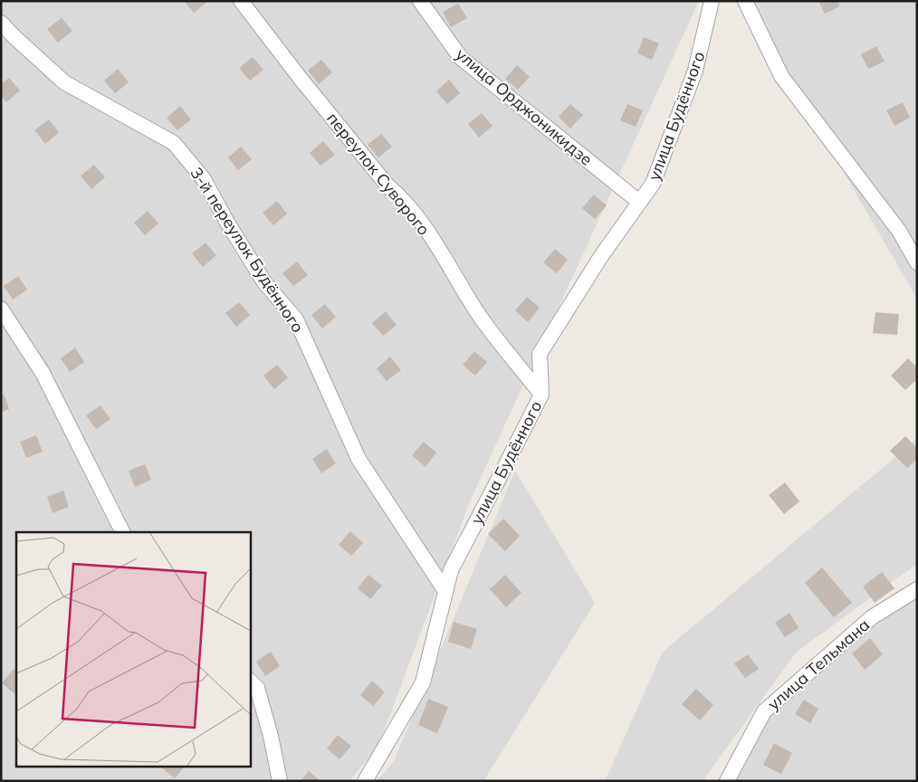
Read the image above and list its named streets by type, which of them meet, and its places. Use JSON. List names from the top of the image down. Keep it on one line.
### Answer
{"streets":{"street":["улица Орджоникидзе","улица Будённого","переулок Суворого","3-й переулок Будённого","улица Тельмана"]},"crossings":[["улица Орджоникидзе","улица Будённого"],["улица Будённого","переулок Суворого"],["улица Будённого","3-й переулок Будённого"]]}
